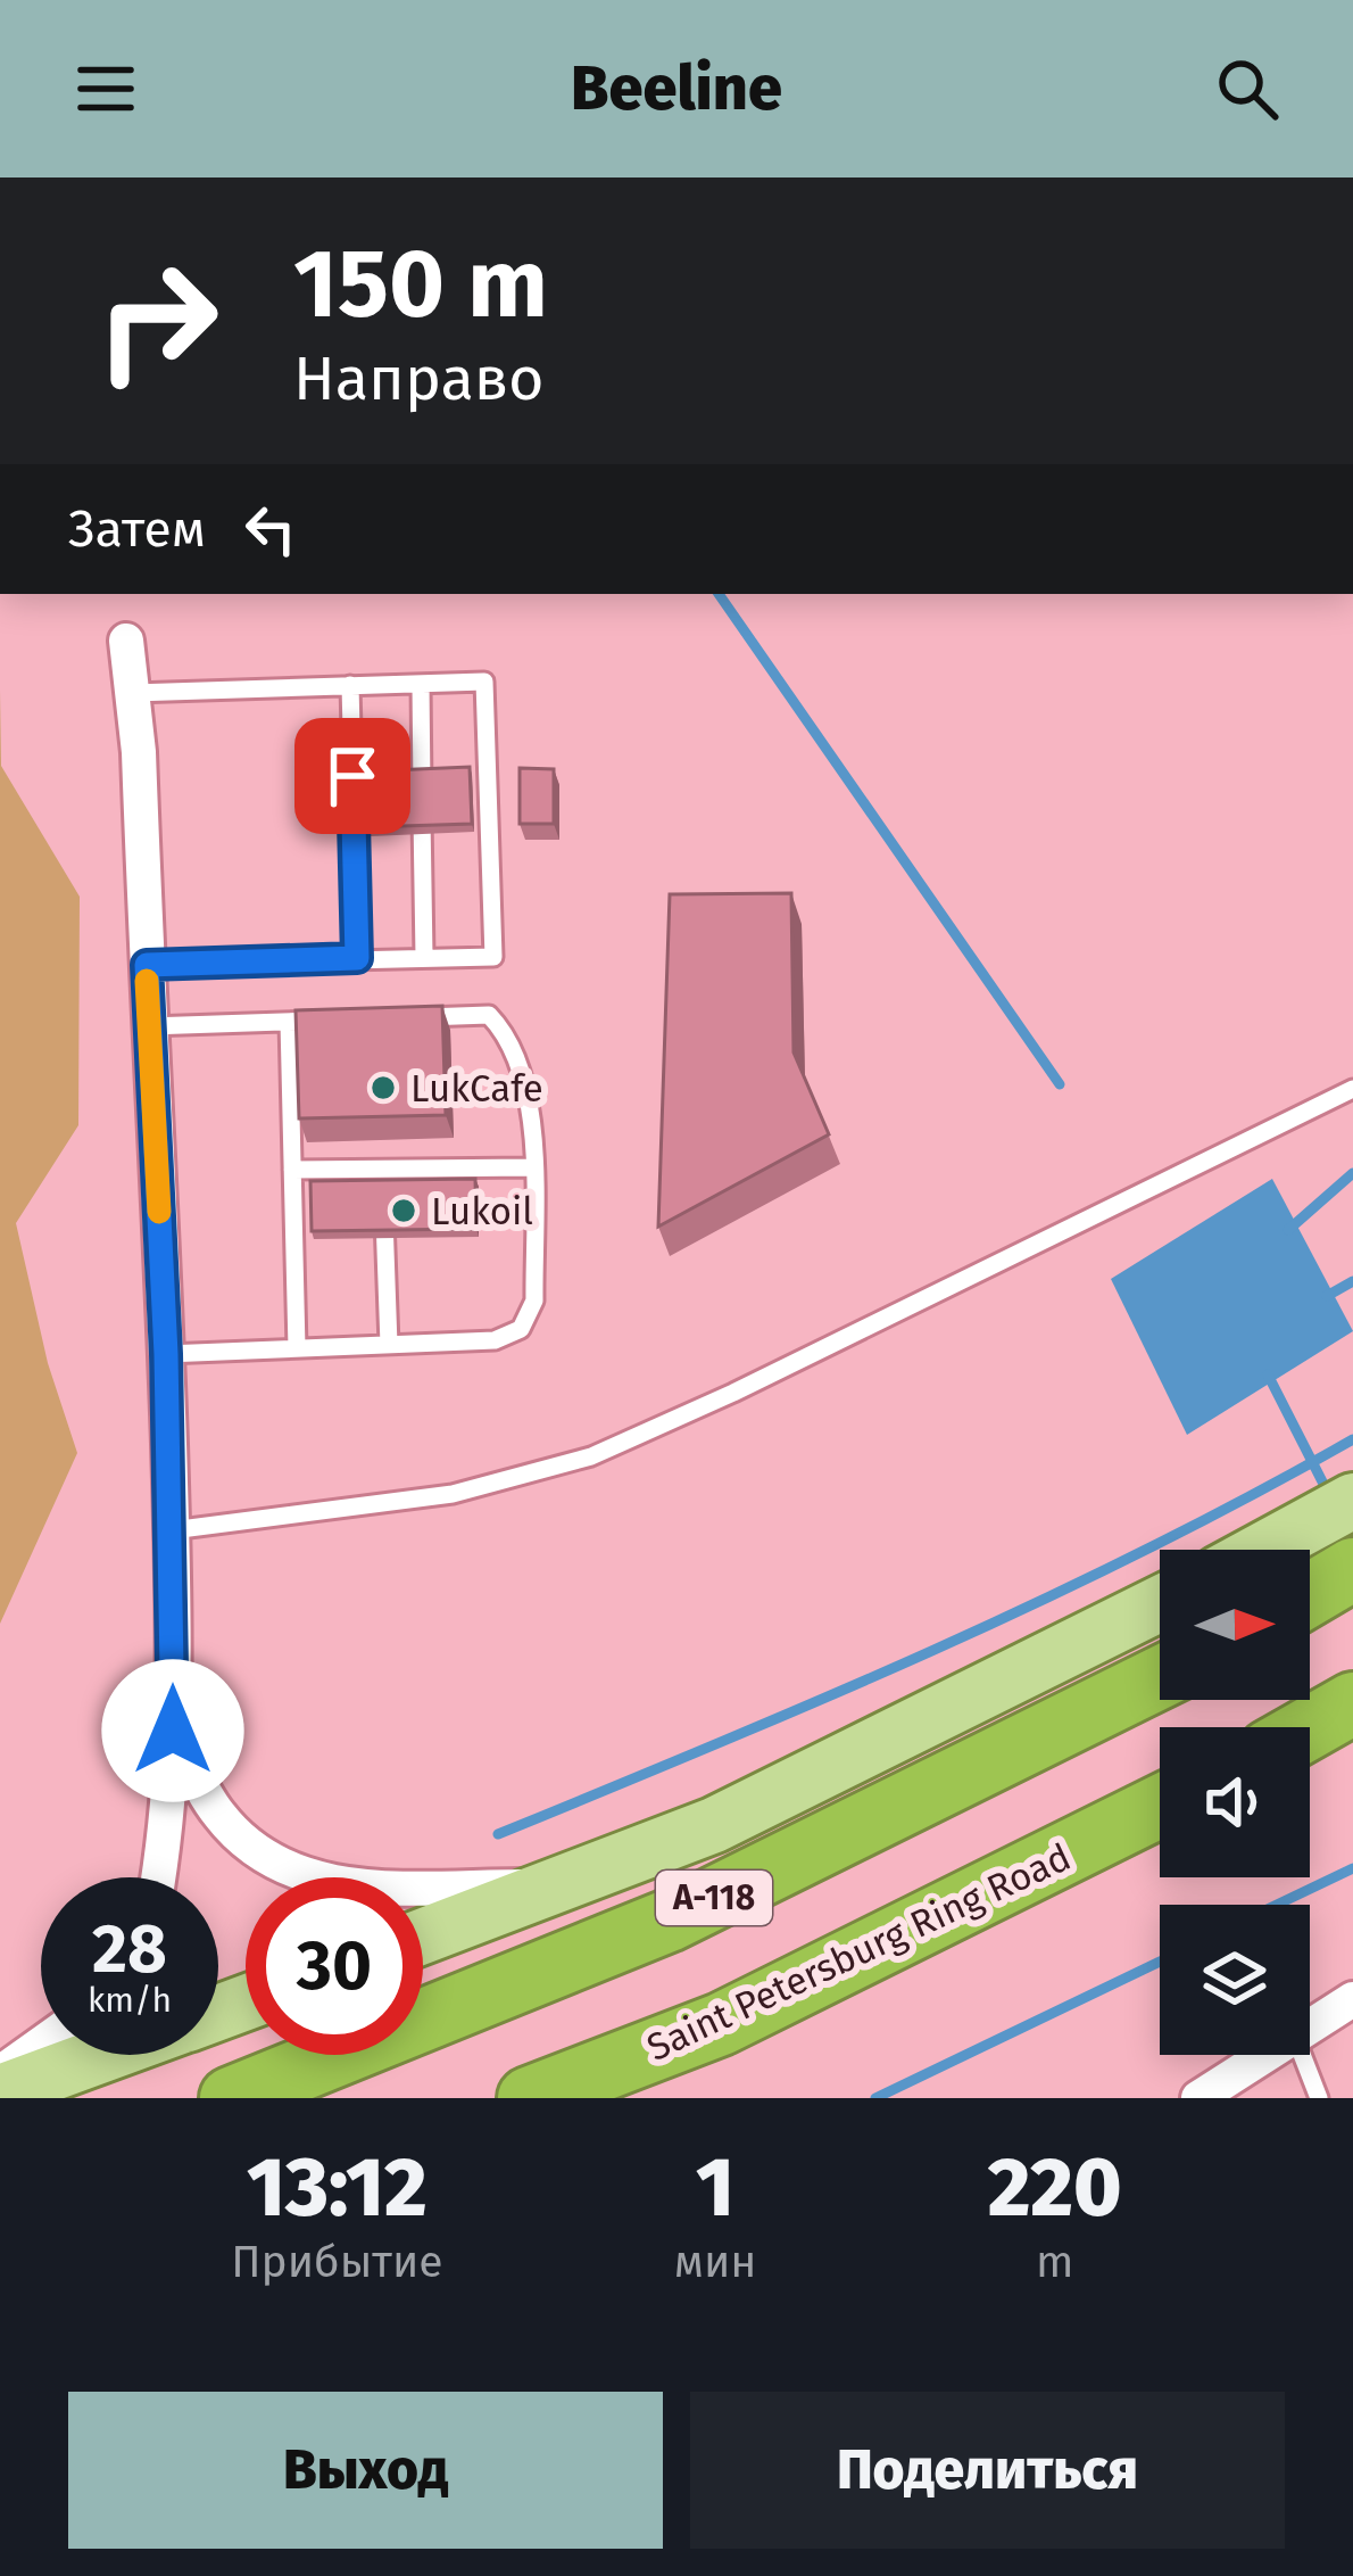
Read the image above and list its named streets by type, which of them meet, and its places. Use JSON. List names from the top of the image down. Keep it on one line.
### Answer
{"streets":{"highway":["А-118","Saint Petersburg Ring Road"]},"places":["LukCafe","Lukoil"],"north":"right","page":{"header":"Beeline","turn":["150 m","Направо"],"then":"Затем","speed":"28 km/h","limit":"30","eta":["13:12","Прибытие","1","мин","220","m"],"buttons":["Выход","Поделиться"]}}
